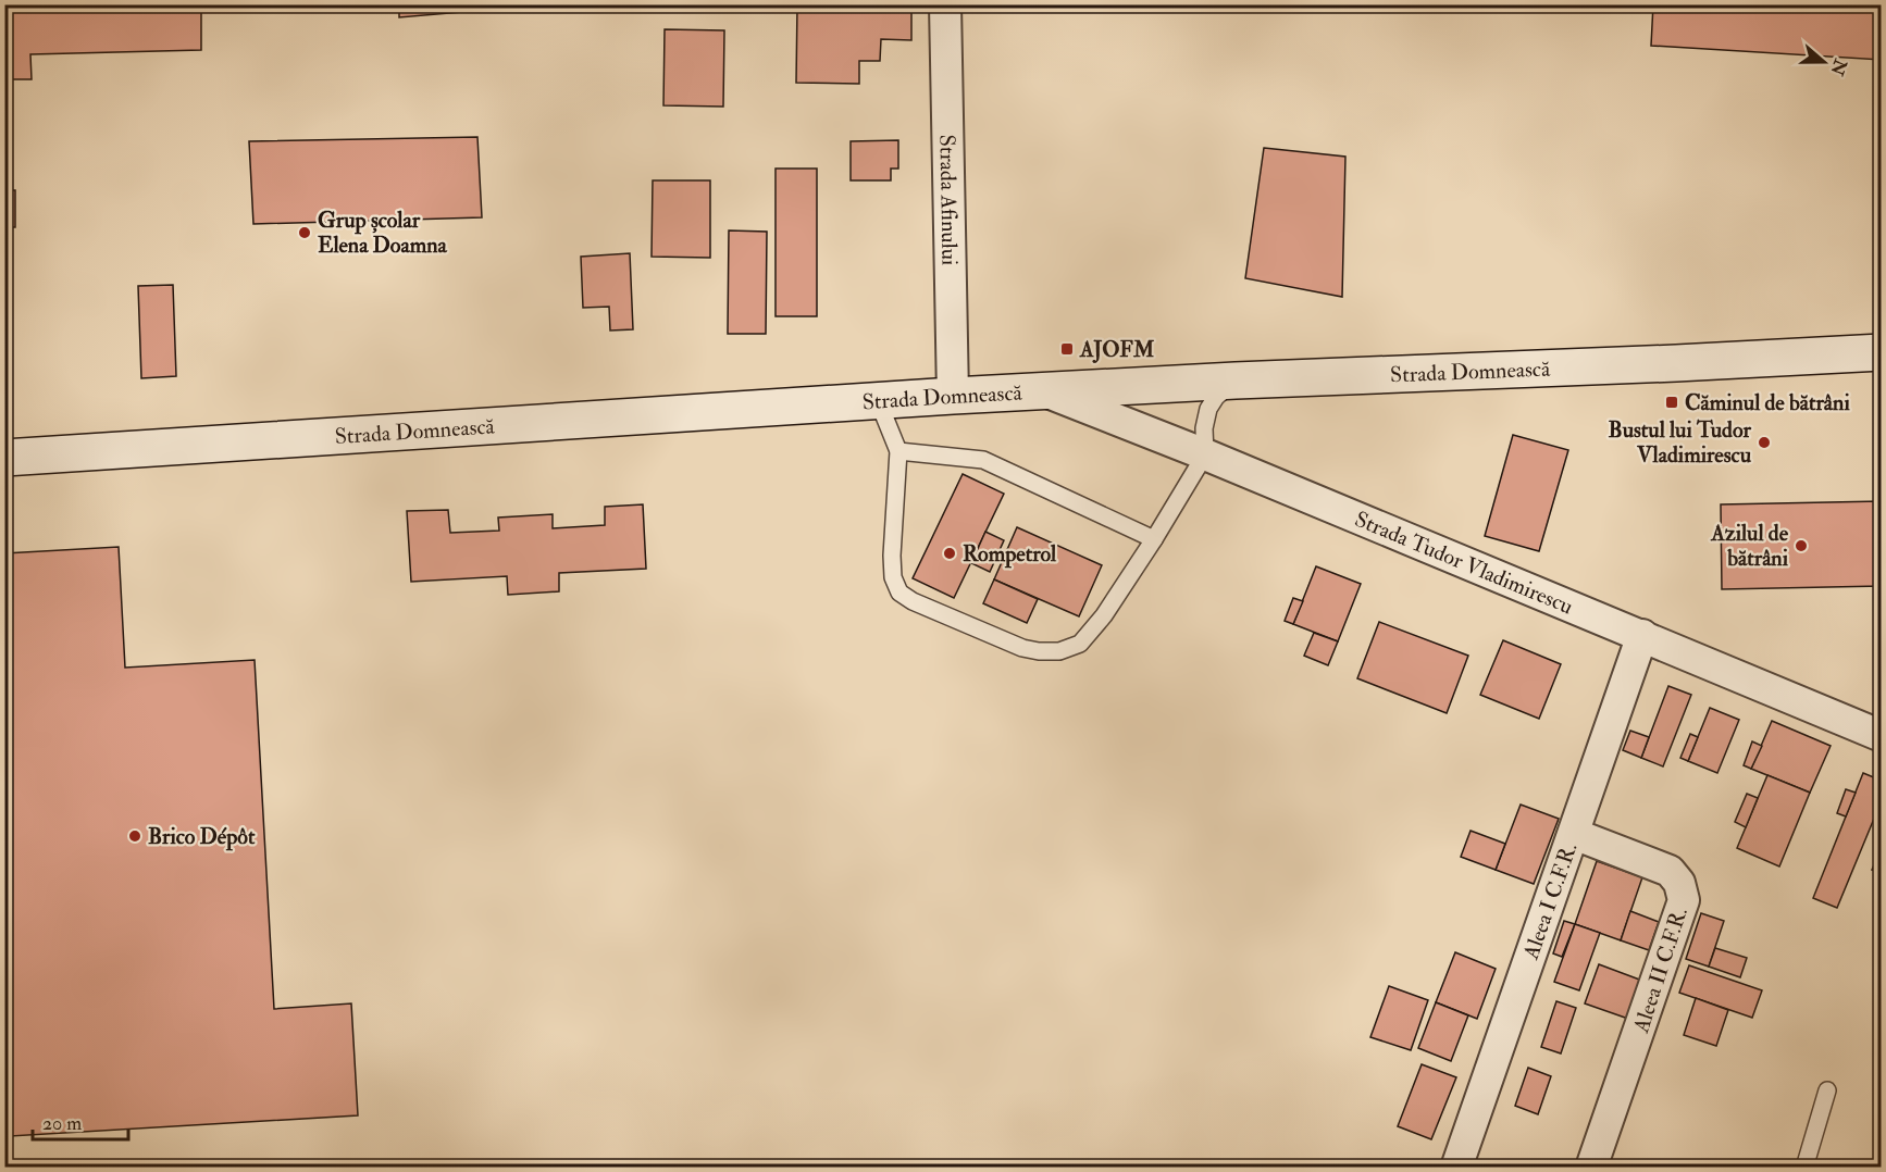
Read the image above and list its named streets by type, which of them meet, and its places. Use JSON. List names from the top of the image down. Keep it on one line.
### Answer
{"streets":{"main road":["Strada Domnească"],"street":["Strada Afinului","Strada Tudor Vladimirescu","Aleea I C.F.R.","Aleea II C.F.R."]},"crossings":[["Strada Afinului","Strada Domnească"],["Strada Domnească","Strada Tudor Vladimirescu"],["Strada Tudor Vladimirescu","Aleea I C.F.R."],["Aleea I C.F.R.","Aleea II C.F.R."]],"places":{"other":["Grup școlar Elena Doamna","Bustul lui Tudor Vladimirescu","Azilul de bătrâni","Rompetrol","Brico Dépôt"],"transit":["AJOFM","Căminul de bătrâni"]},"scale_bar":"20 m","north":"right"}
